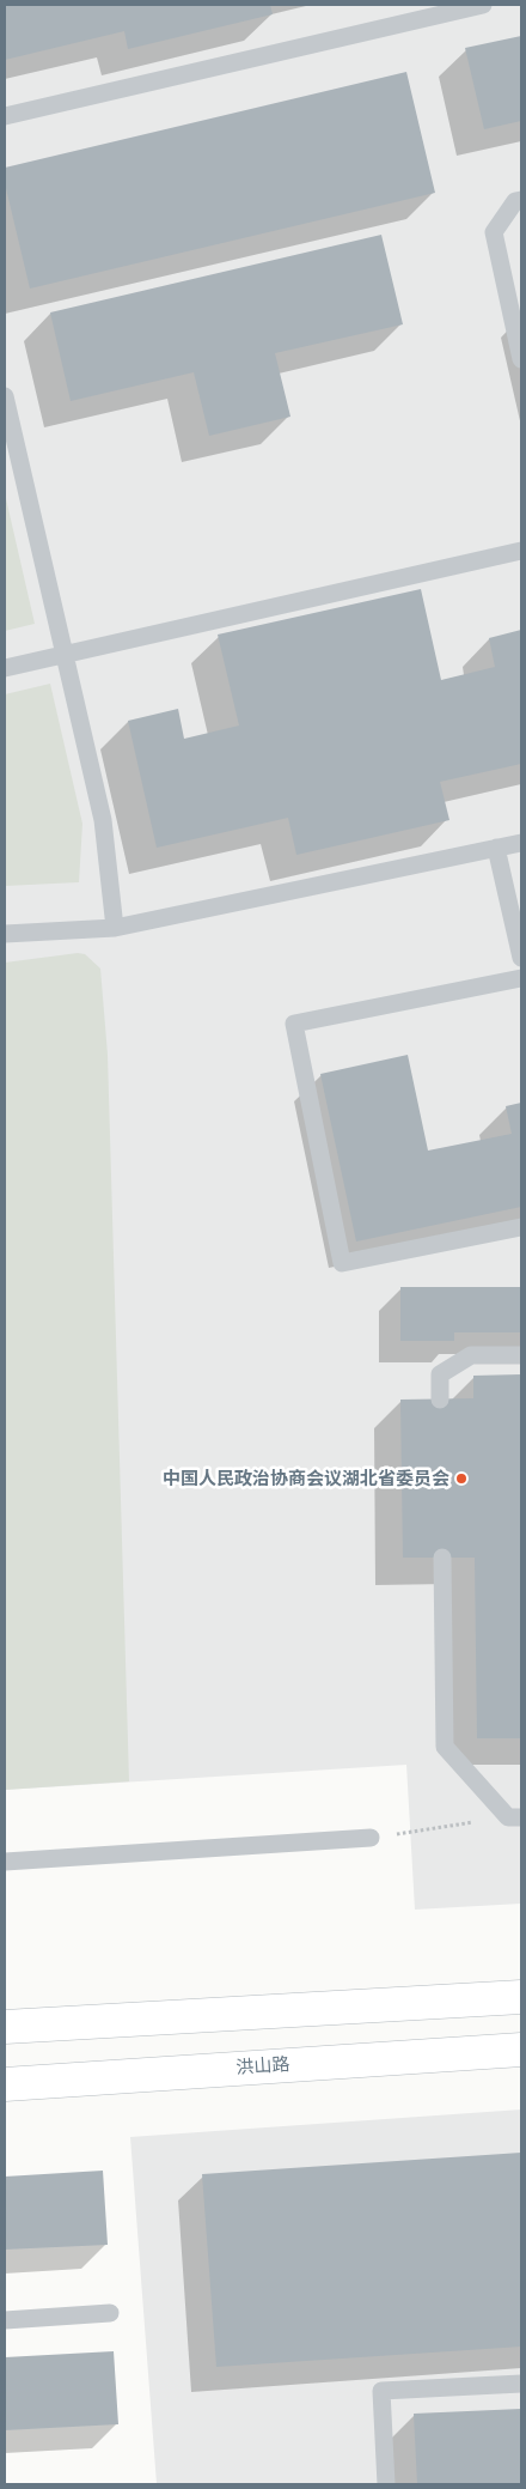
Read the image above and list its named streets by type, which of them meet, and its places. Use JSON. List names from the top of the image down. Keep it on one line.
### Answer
{"streets":{"main road":["洪山路"]},"places":["中国人民政治协商会议湖北省委员会"]}
